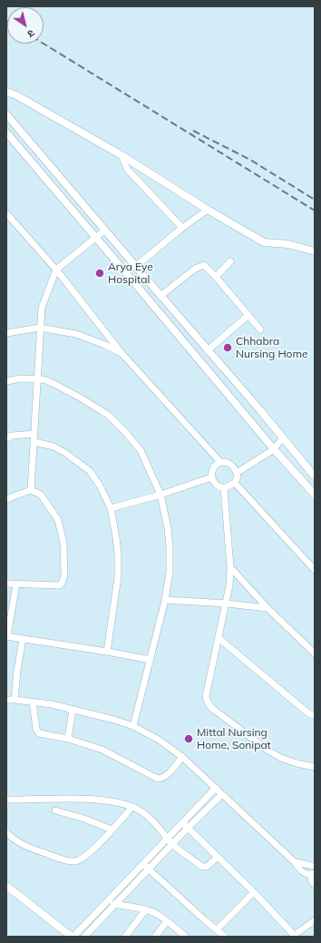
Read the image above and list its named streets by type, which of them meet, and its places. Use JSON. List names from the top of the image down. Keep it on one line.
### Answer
{"places":["Arya Eye Hospital","Chhabra Nursing Home","Mittal Nursing Home, Sonipat"],"north":"bottom right"}
